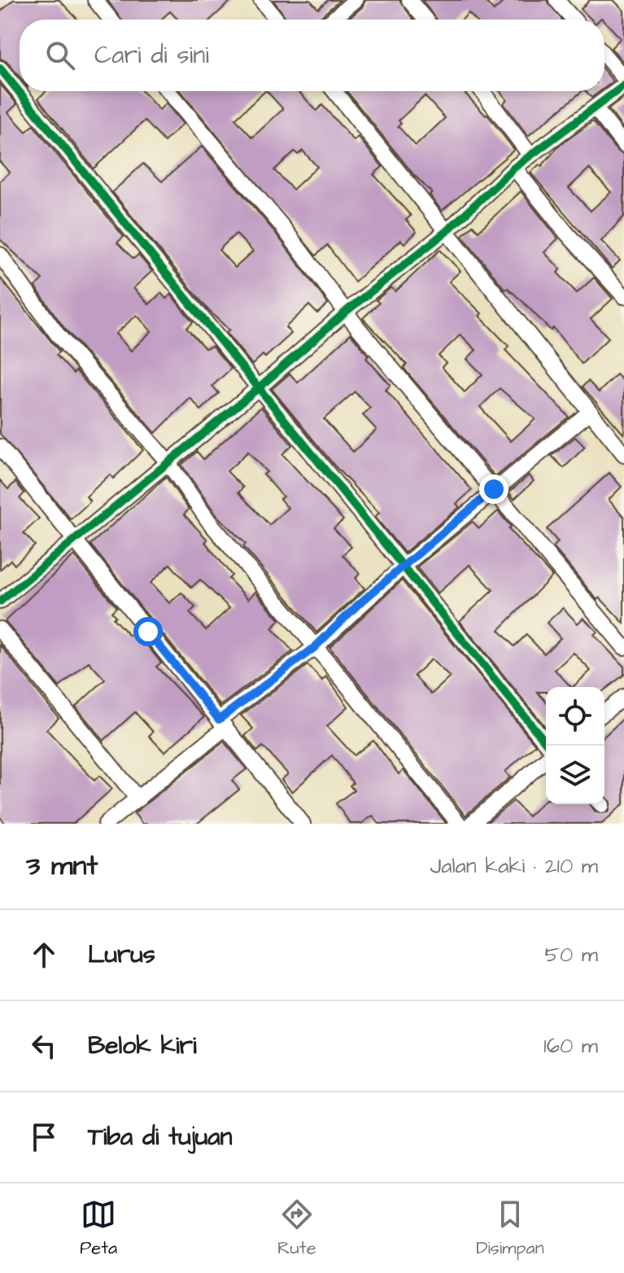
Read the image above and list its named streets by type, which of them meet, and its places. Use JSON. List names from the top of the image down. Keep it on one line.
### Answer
{"page":{"search":"Cari di sini","heading":["3 mnt","Jalan kaki · 210 m"],"list":[["Lurus","50 m"],["Belok kiri","160 m"],"Tiba di tujuan"],"nav":["Peta","Rute","Disimpan"]}}
